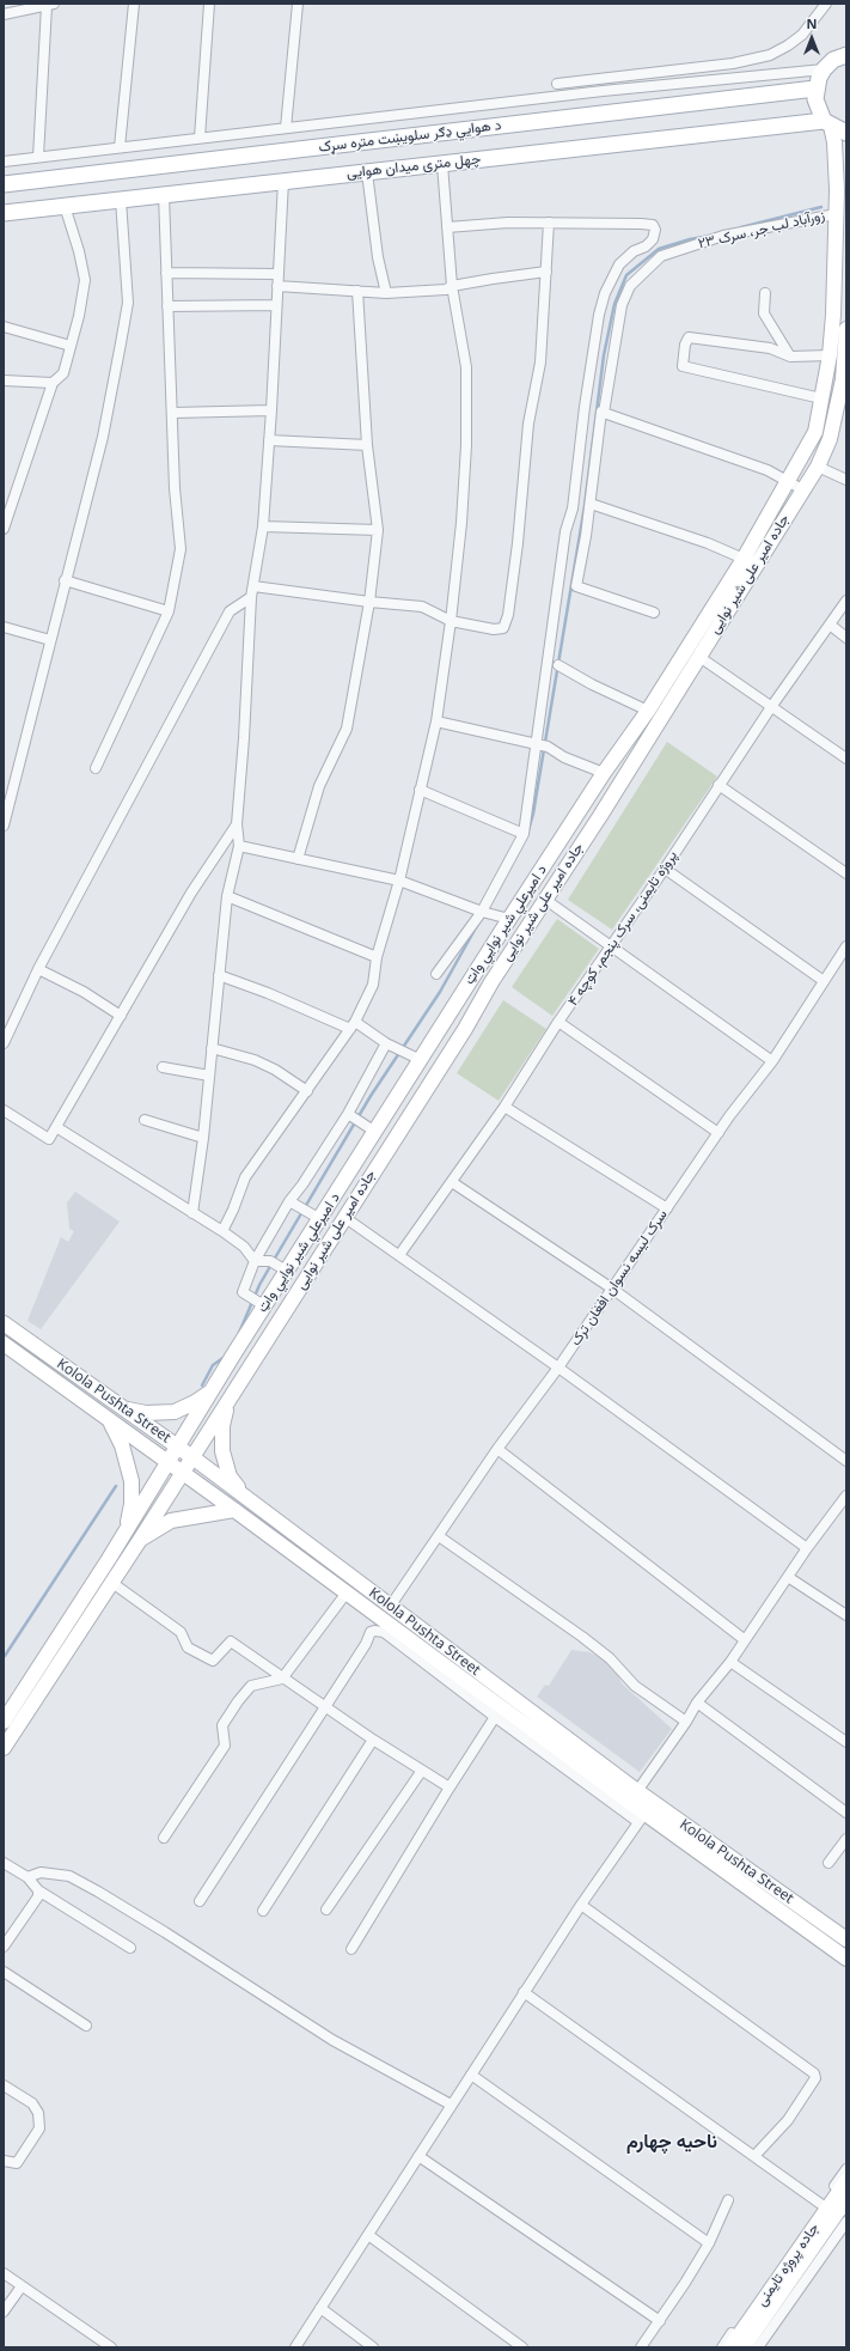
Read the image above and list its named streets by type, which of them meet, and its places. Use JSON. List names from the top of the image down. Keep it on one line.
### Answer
{"streets":{"main road":["د هوايي ډګر سلویښت متره سړک","چهل متری میدان هوایی","جاده امیر علی شیر نوایی","د امیرعلي شیر نوايي واټ","Kolola Pushta Street","جاده پروژه تایمنی"],"street":["زورآباد لب جر، سرک ۲۳","پروژه تایمنی، سرک پنجم، کوچه ۴","سرک لیسه نسوان افغان‌ ترک"]},"crossings":[["چهل متری میدان هوایی","د امیرعلي شیر نوايي واټ"],["زورآباد لب جر، سرک ۲۳","د امیرعلي شیر نوايي واټ"],["جاده امیر علی شیر نوایی","Kolola Pushta Street"],["د امیرعلي شیر نوايي واټ","Kolola Pushta Street"],["سرک لیسه نسوان افغان‌ ترک","Kolola Pushta Street"]],"districts":["ناحیه چهارم"],"north":"top"}
